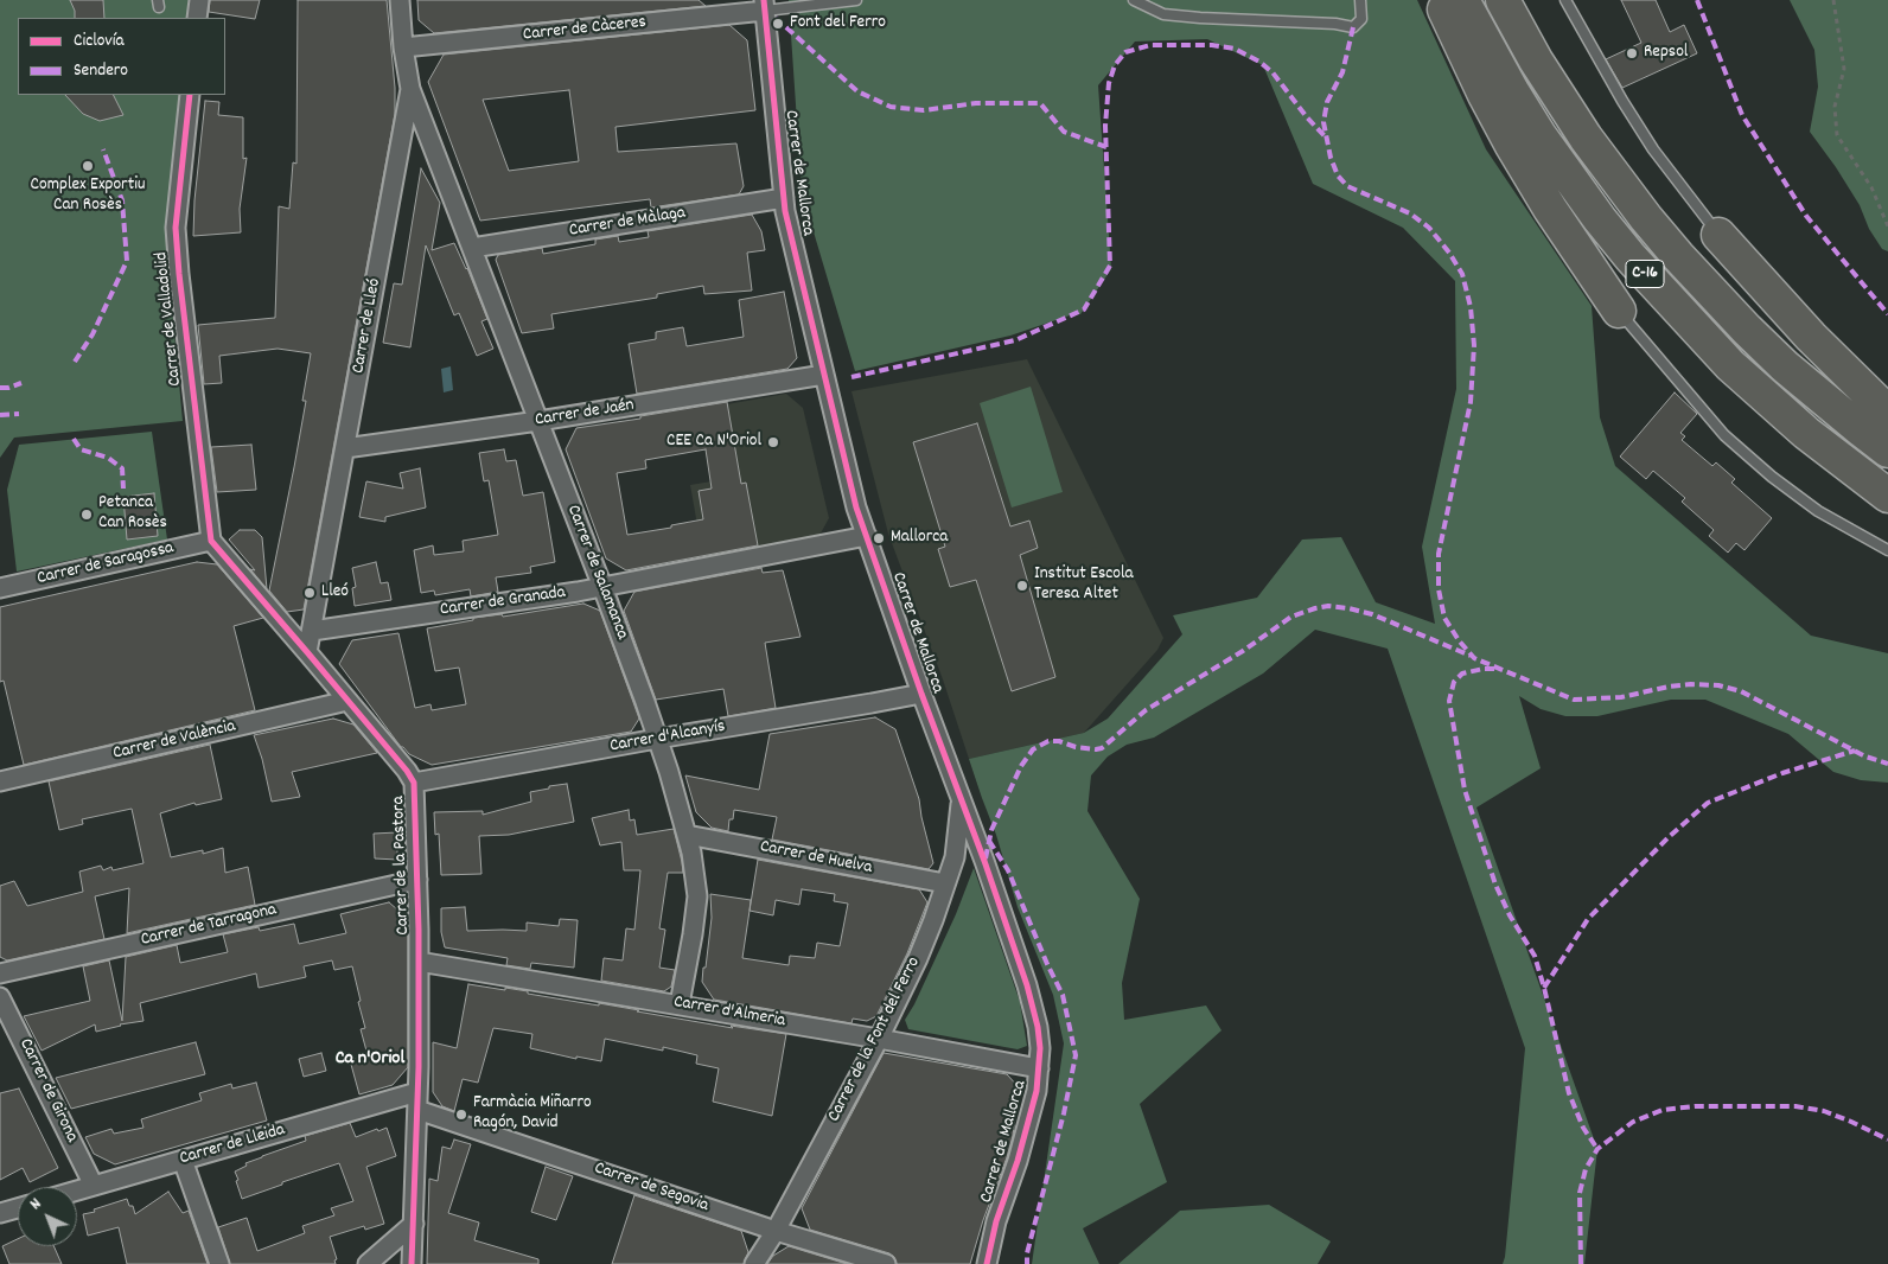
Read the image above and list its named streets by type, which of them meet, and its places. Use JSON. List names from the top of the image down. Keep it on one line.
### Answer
{"streets":{"highway":["C-16"],"street":["Carrer de Càceres","Carrer de Mallorca","Carrer de Màlaga","Carrer de Valladolid","Carrer de Lleó","Carrer de Jaén","Carrer de Saragossa","Carrer de Salamanca","Carrer de Granada","Carrer d'Alcanyís","Carrer de València","Carrer de Huelva","Carrer de la Pastora","Carrer de Tarragona","Carrer d'Almeria","Carrer de la Font del Ferro","Carrer de Girona","Carrer de Lleida","Carrer de Segovia"]},"crossings":[["Carrer de Càceres","Carrer de Mallorca"],["Carrer de Càceres","Carrer de Lleó"],["Carrer de Mallorca","Carrer de Màlaga"],["Carrer de Mallorca","Carrer de Jaén"],["Carrer de Mallorca","Carrer de Granada"],["Carrer de Mallorca","Carrer d'Alcanyís"],["Carrer de Mallorca","Carrer d'Almeria"],["Carrer de Mallorca","Carrer de la Font del Ferro"],["Carrer de Màlaga","Carrer de Salamanca"],["Carrer de Valladolid","Carrer de Saragossa"],["Carrer de Valladolid","Carrer de la Pastora"],["Carrer de Lleó","Carrer de Jaén"],["Carrer de Lleó","Carrer de Salamanca"],["Carrer de Lleó","Carrer de Granada"],["Carrer de Lleó","Carrer de la Pastora"],["Carrer de Jaén","Carrer de Salamanca"],["Carrer de Saragossa","Carrer de la Pastora"],["Carrer de Salamanca","Carrer de Granada"],["Carrer de Salamanca","Carrer d'Alcanyís"],["Carrer de Salamanca","Carrer de Huelva"],["Carrer de Salamanca","Carrer d'Almeria"],["Carrer d'Alcanyís","Carrer de la Pastora"],["Carrer de València","Carrer de la Pastora"],["Carrer de Huelva","Carrer de la Font del Ferro"],["Carrer de la Pastora","Carrer de Tarragona"],["Carrer de la Pastora","Carrer d'Almeria"],["Carrer de la Pastora","Carrer de Lleida"],["Carrer de la Pastora","Carrer de Segovia"],["Carrer d'Almeria","Carrer de la Font del Ferro"],["Carrer de la Font del Ferro","Carrer de Segovia"],["Carrer de Girona","Carrer de Lleida"]],"districts":["Ca n'Oriol"],"places":["Font del Ferro","Repsol","Complex Exportiu Can Rosès","CEE Ca N'Oriol","Petanca Can Rosès","Mallorca","Institut Escola Teresa Altet","Lleó","Farmàcia Miñarro Ragón, David"],"legend":["Ciclovía","Sendero"],"north":"top left"}
